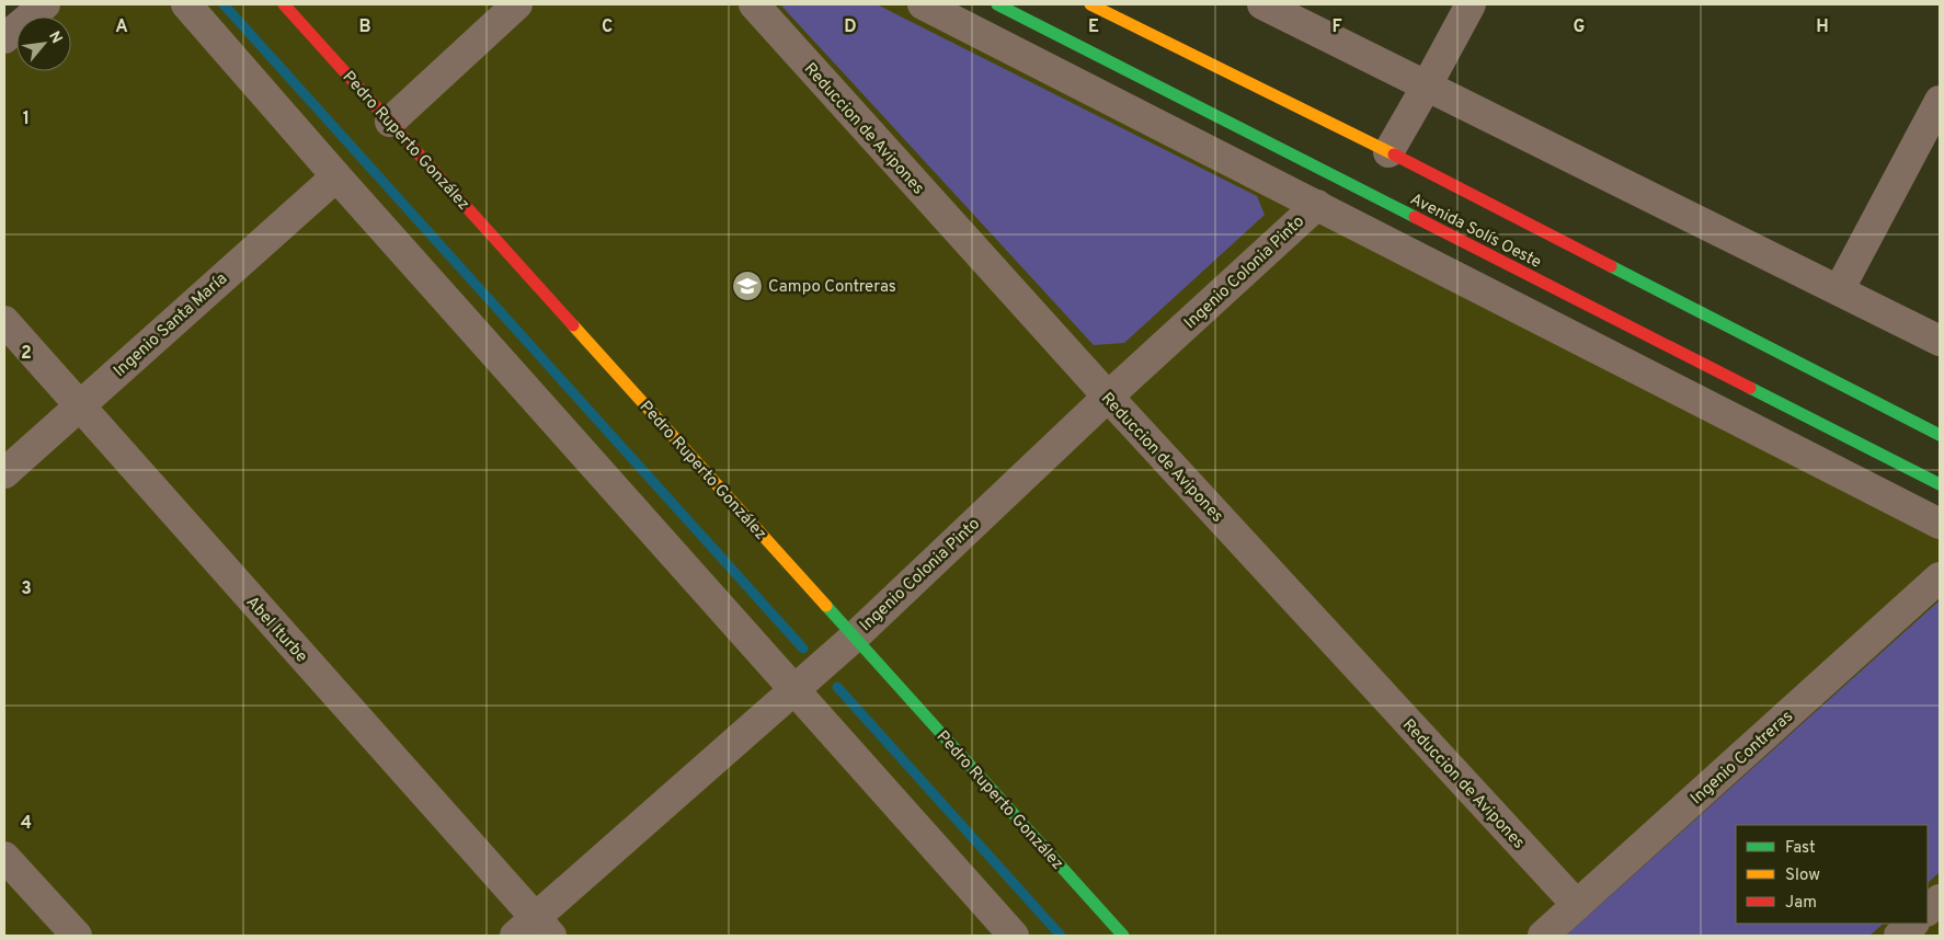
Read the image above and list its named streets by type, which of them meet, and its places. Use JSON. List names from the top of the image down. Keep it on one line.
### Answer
{"streets":{"main road":["Pedro Ruperto González","Avenida Solís Oeste"],"street":["Reduccion de Avipones","Ingenio Colonia Pinto","Ingenio Santa María","Abel Iturbe","Ingenio Contreras"]},"crossings":[["Reduccion de Avipones","Ingenio Colonia Pinto"],["Reduccion de Avipones","Ingenio Contreras"],["Pedro Ruperto González","Ingenio Colonia Pinto"],["Ingenio Colonia Pinto","Abel Iturbe"],["Ingenio Santa María","Abel Iturbe"]],"places":{"school or university":["Campo Contreras"]},"legend":["Fast","Slow","Jam"],"north":"top right","grid":{"columns":["A","B","C","D","E","F","G","H"],"rows":["1","2","3","4"]}}
